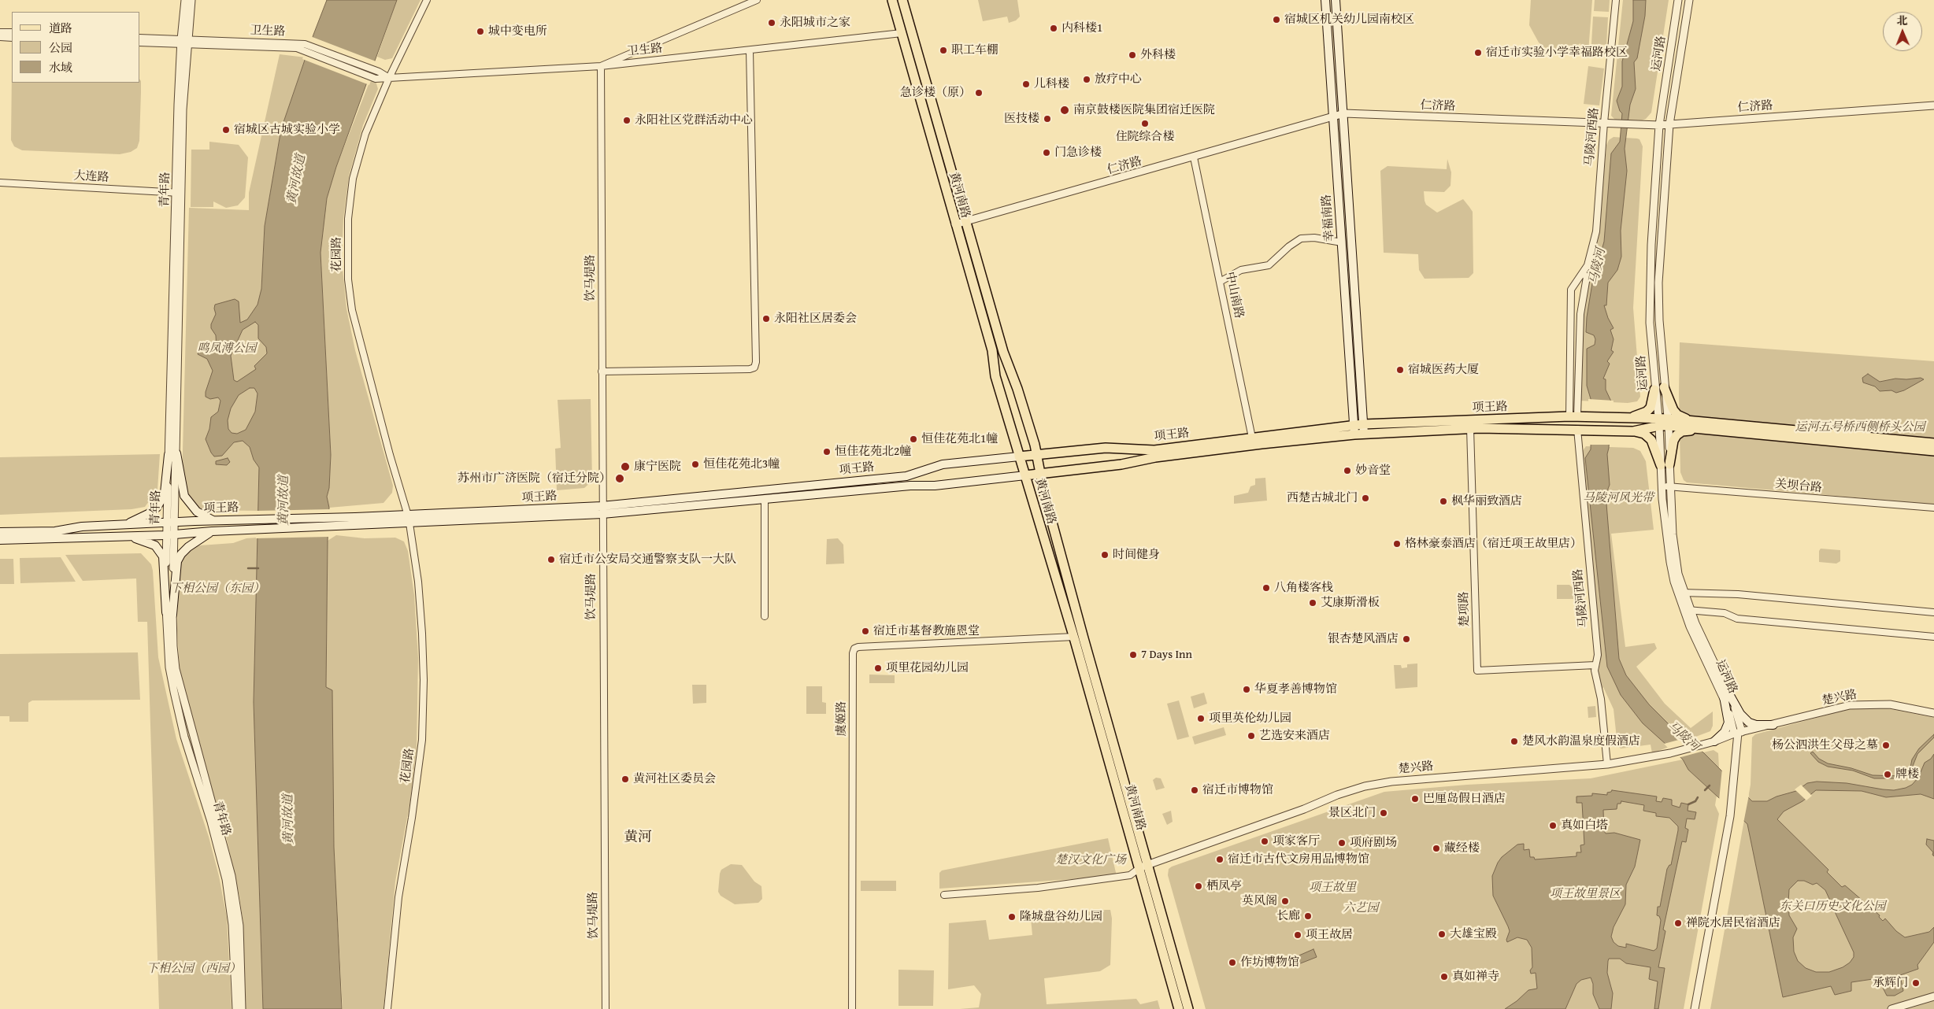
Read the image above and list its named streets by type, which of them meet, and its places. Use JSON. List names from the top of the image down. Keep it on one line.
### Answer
{"streets":{"main road":["黄河南路","幸福南路","项王路"],"street":["卫生路","运河路","仁济路","马陵河西路","大连路","青年路","花园路","饮马堤路","中山南路","关坝台路","楚项路","楚兴路","虞姬路"]},"crossings":[["卫生路","青年路"],["卫生路","黄河南路"],["卫生路","花园路"],["卫生路","饮马堤路"],["运河路","仁济路"],["运河路","项王路"],["运河路","关坝台路"],["运河路","楚兴路"],["仁济路","马陵河西路"],["仁济路","黄河南路"],["仁济路","幸福南路"],["仁济路","中山南路"],["马陵河西路","项王路"],["马陵河西路","楚项路"],["马陵河西路","楚兴路"],["大连路","青年路"],["青年路","项王路"],["黄河南路","项王路"],["黄河南路","楚兴路"],["黄河南路","虞姬路"],["幸福南路","项王路"],["花园路","项王路"],["饮马堤路","项王路"],["中山南路","项王路"],["项王路","楚项路"]],"districts":["黄河"],"water":["黄河故道","马陵河"],"parks":["鸣凤溥公园","运河五号桥西侧桥头公园","马陵河风光带","下相公园（东园）","楚汉文化广场","项王故里","项王故里景区","东关口历史文化公园","六艺园","下相公园（西园）"],"places":["宿城区机关幼儿园南校区","永阳城市之家","内科楼1","城中变电所","职工车棚","宿迁市实验小学幸福路校区","外科楼","放疗中心","儿科楼","急诊楼（原）","南京鼓楼医院集团宿迁医院","医技楼","永阳社区党群活动中心","住院综合楼","宿城区古城实验小学","门急诊楼","永阳社区居委会","宿城医药大厦","恒佳花苑北1幢","恒佳花苑北2幢","恒佳花苑北3幢","康宁医院","妙音堂","苏州市广济医院（宿迁分院）","西楚古城北门","枫华丽致酒店","格林豪泰酒店（宿迁项王故里店）","时间健身","宿迁市公安局交通警察支队一大队","八角楼客栈","艾康斯滑板","宿迁市基督教施恩堂","银杏楚风酒店","7 Days Inn","项里花园幼儿园","华夏孝善博物馆","项里英伦幼儿园","艺选安来酒店","楚风水韵温泉度假酒店","杨公泗洪生父母之墓","牌楼","黄河社区委员会","宿迁市博物馆","巴厘岛假日酒店","景区北门","真如白塔","项家客厅","项府剧场","藏经楼","宿迁市古代文房用品博物馆","栖凤亭","英风阁","长廊","隆城盘谷幼儿园","禅院水居民宿酒店","大雄宝殿","项王故居","作坊博物馆","真如禅寺","承辉门"],"legend":["道路","公园","水域"],"north":"top"}
